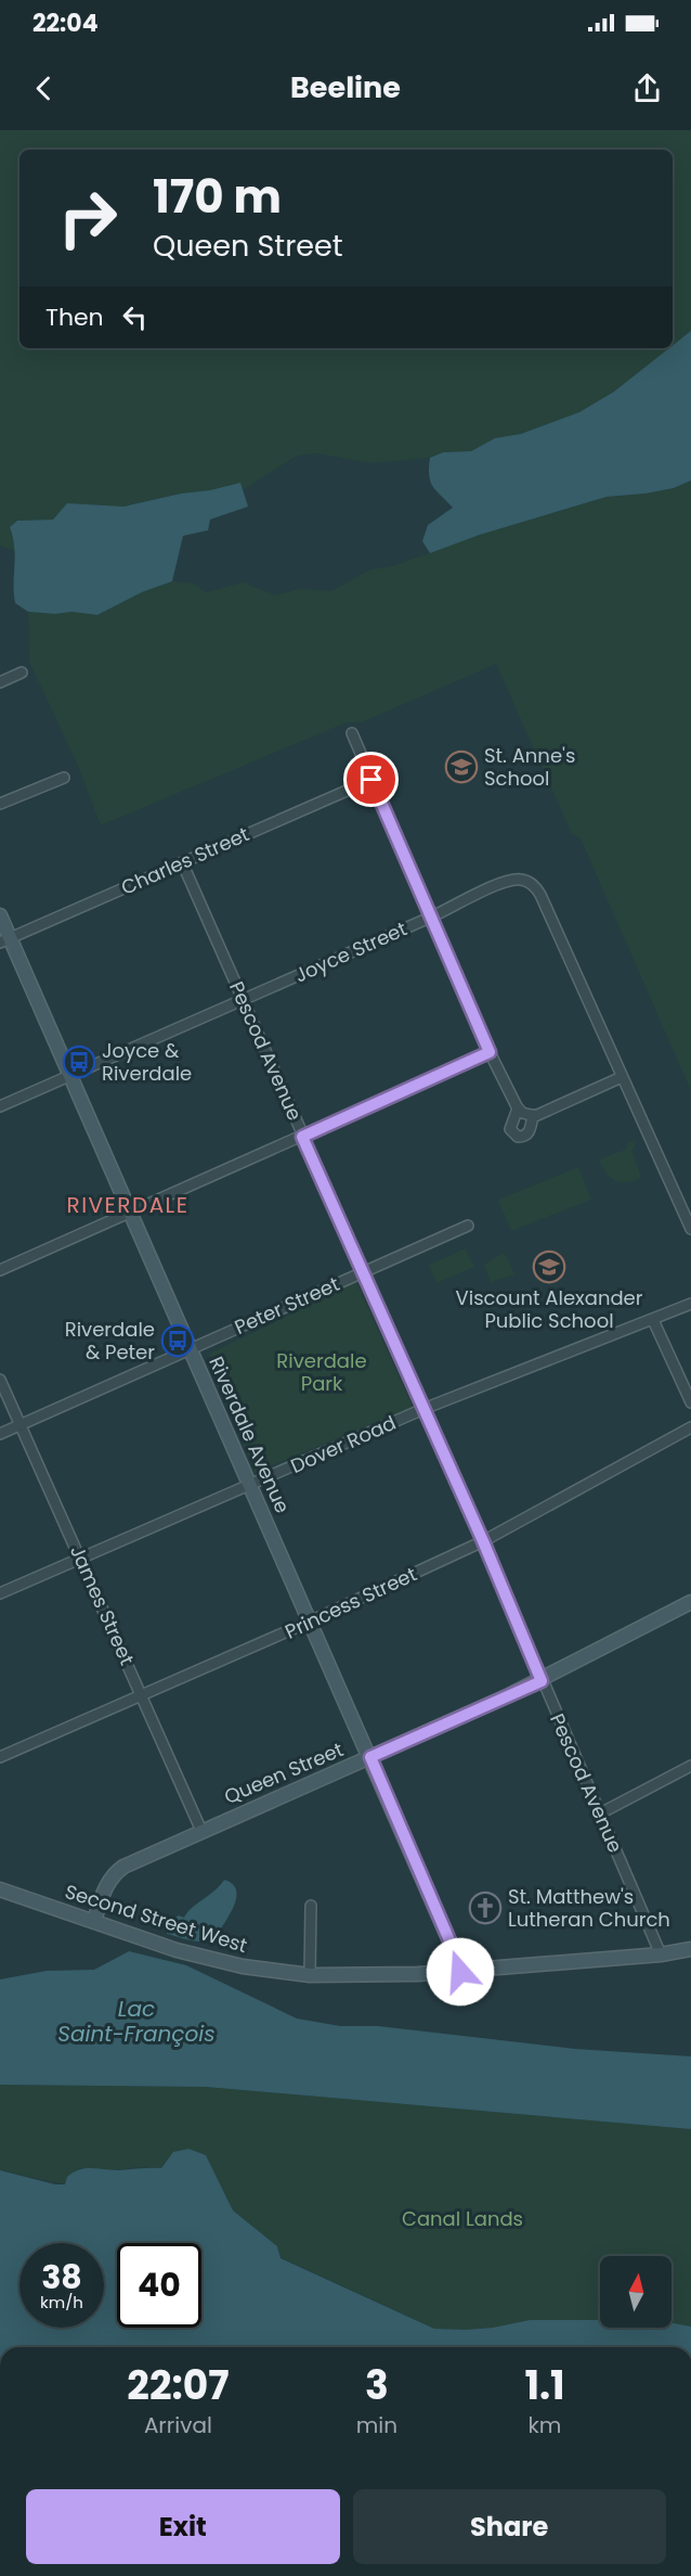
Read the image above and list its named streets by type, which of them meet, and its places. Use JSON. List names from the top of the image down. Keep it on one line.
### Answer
{"streets":{"street":["Charles Street","Joyce Street","Pescod Avenue","Peter Street","Riverdale Avenue","Dover Road","Princess Street","James Street","Queen Street","Second Street West"]},"crossings":[["Charles Street","Pescod Avenue"],["Charles Street","Riverdale Avenue"],["Joyce Street","Pescod Avenue"],["Joyce Street","Riverdale Avenue"],["Pescod Avenue","Peter Street"],["Pescod Avenue","Dover Road"],["Pescod Avenue","Princess Street"],["Pescod Avenue","Queen Street"],["Pescod Avenue","Second Street West"],["Peter Street","Riverdale Avenue"],["Peter Street","James Street"],["Riverdale Avenue","Dover Road"],["Riverdale Avenue","Princess Street"],["Riverdale Avenue","Queen Street"],["Riverdale Avenue","Second Street West"],["Dover Road","James Street"],["Princess Street","James Street"],["James Street","Queen Street"],["Queen Street","Second Street West"]],"districts":["RIVERDALE"],"water":["Lac Saint-François"],"parks":["Riverdale Park","Canal Lands"],"places":{"school or university":["St. Anne's School","Viscount Alexander Public School"],"bus stop":["Joyce & Riverdale","Riverdale & Peter"],"church":["St. Matthew's Lutheran Church"]},"north":"top","page":{"status":"22:04","header":"Beeline","turn":["170 m","Queen Street"],"then":"Then","speed":"38 km/h","limit":"40","eta":["22:07","Arrival","3","min","1.1","km"],"buttons":["Exit","Share"]}}
